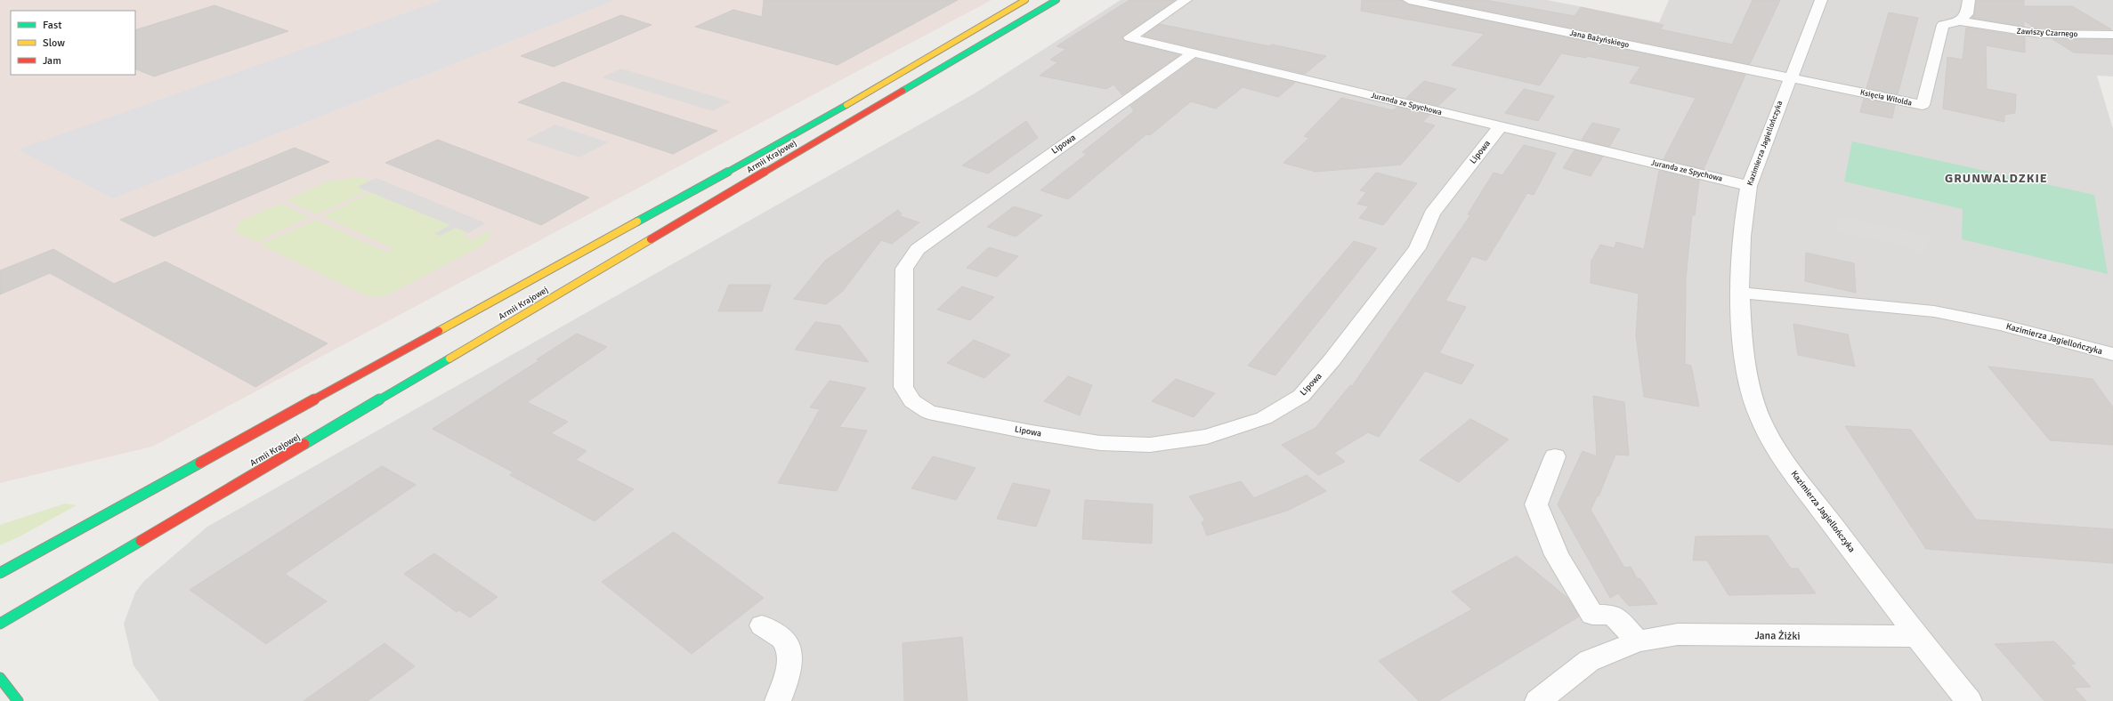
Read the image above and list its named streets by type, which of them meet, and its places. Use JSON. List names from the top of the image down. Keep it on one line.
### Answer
{"streets":{"main road":["Armii Krajowej"],"street":["Zawiszy Czarnego","Jana Bażyńskiego","Księcia Witolda","Juranda ze Spychowa","Kazimierza Jagiellończyka","Lipowa","Jana Żiżki"]},"crossings":[["Zawiszy Czarnego","Księcia Witolda"],["Jana Bażyńskiego","Księcia Witolda"],["Jana Bażyńskiego","Kazimierza Jagiellończyka"],["Księcia Witolda","Kazimierza Jagiellończyka"],["Juranda ze Spychowa","Kazimierza Jagiellończyka"],["Juranda ze Spychowa","Lipowa"],["Kazimierza Jagiellończyka","Jana Żiżki"]],"districts":["GRUNWALDZKIE"],"legend":["Fast","Slow","Jam"]}
